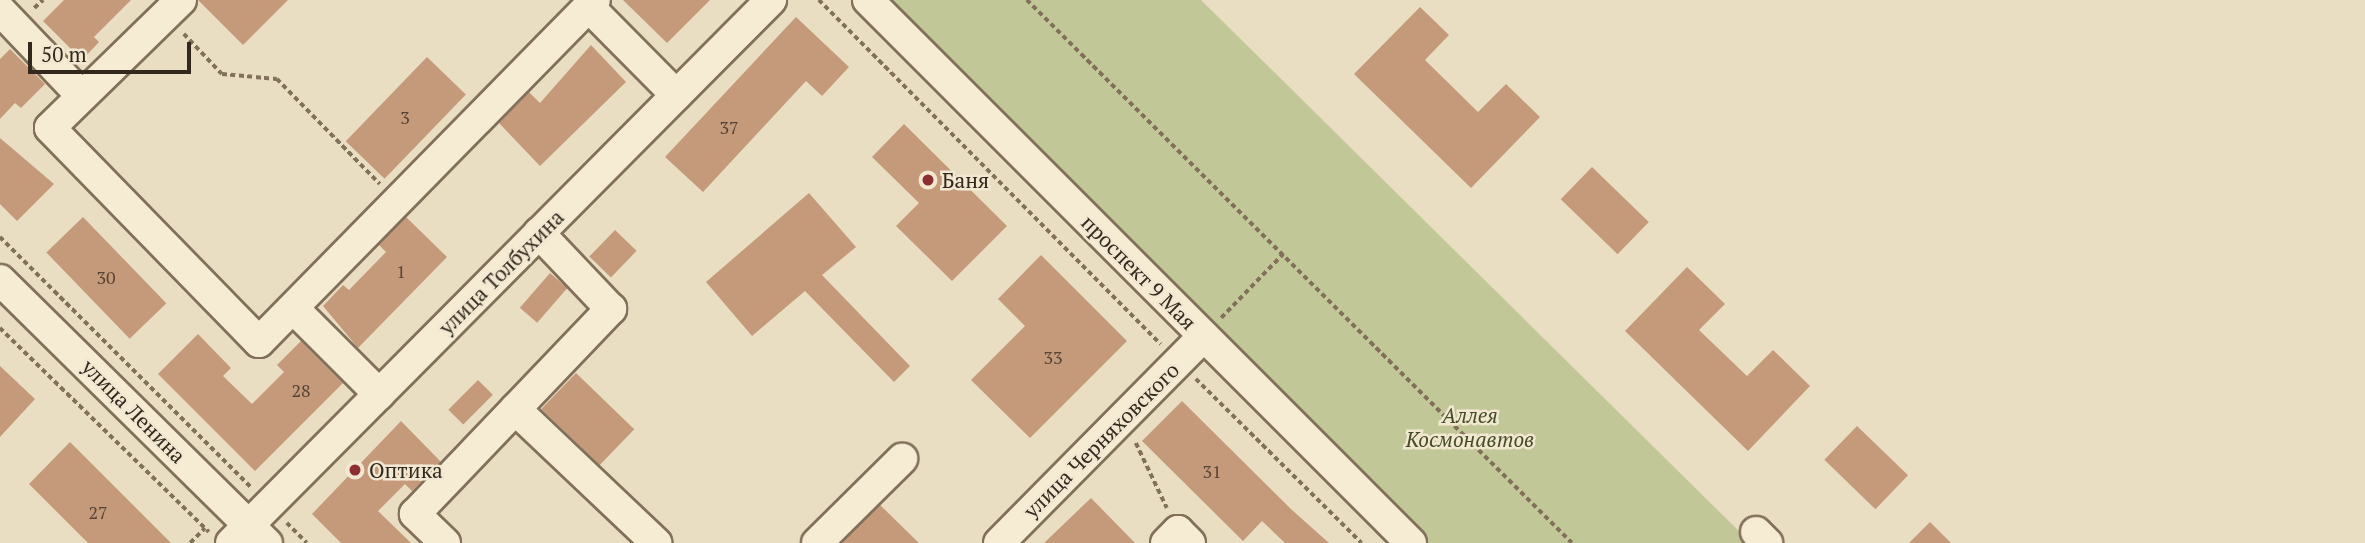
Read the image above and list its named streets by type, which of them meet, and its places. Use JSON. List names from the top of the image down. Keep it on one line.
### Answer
{"streets":{"street":["улица Толбухина","проспект 9 Мая","улица Ленина","улица Черняховского"]},"crossings":[["улица Толбухина","улица Ленина"],["проспект 9 Мая","улица Черняховского"]],"parks":["Аллея Космонавтов"],"places":["Баня","Оптика"],"house_numbers":["3","37","1","30","33","28","31","27"],"scale_bar":"50 m"}
